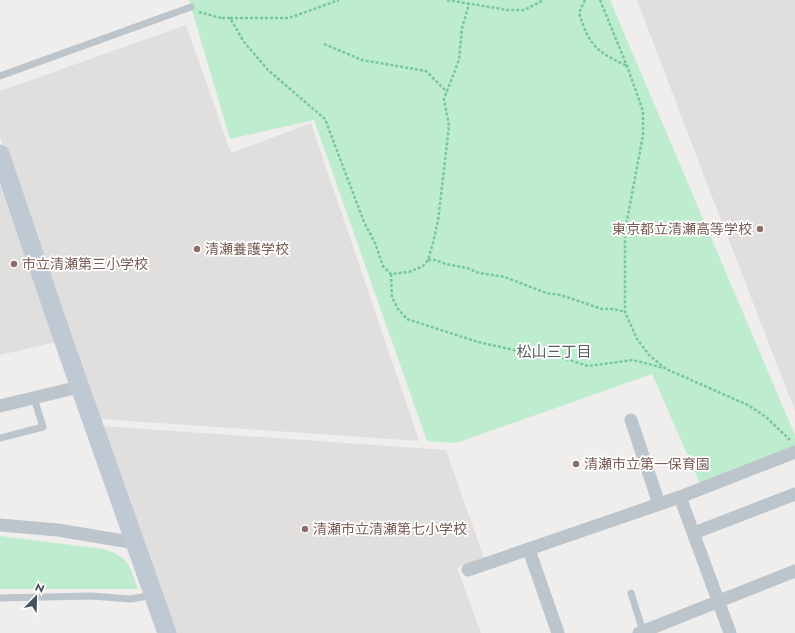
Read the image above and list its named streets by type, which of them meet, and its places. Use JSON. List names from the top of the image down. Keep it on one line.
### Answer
{"districts":["松山三丁目"],"places":["東京都立清瀬高等学校","清瀬養護学校","市立清瀬第三小学校","清瀬市立第一保育園","清瀬市立清瀬第七小学校"],"north":"top right"}
